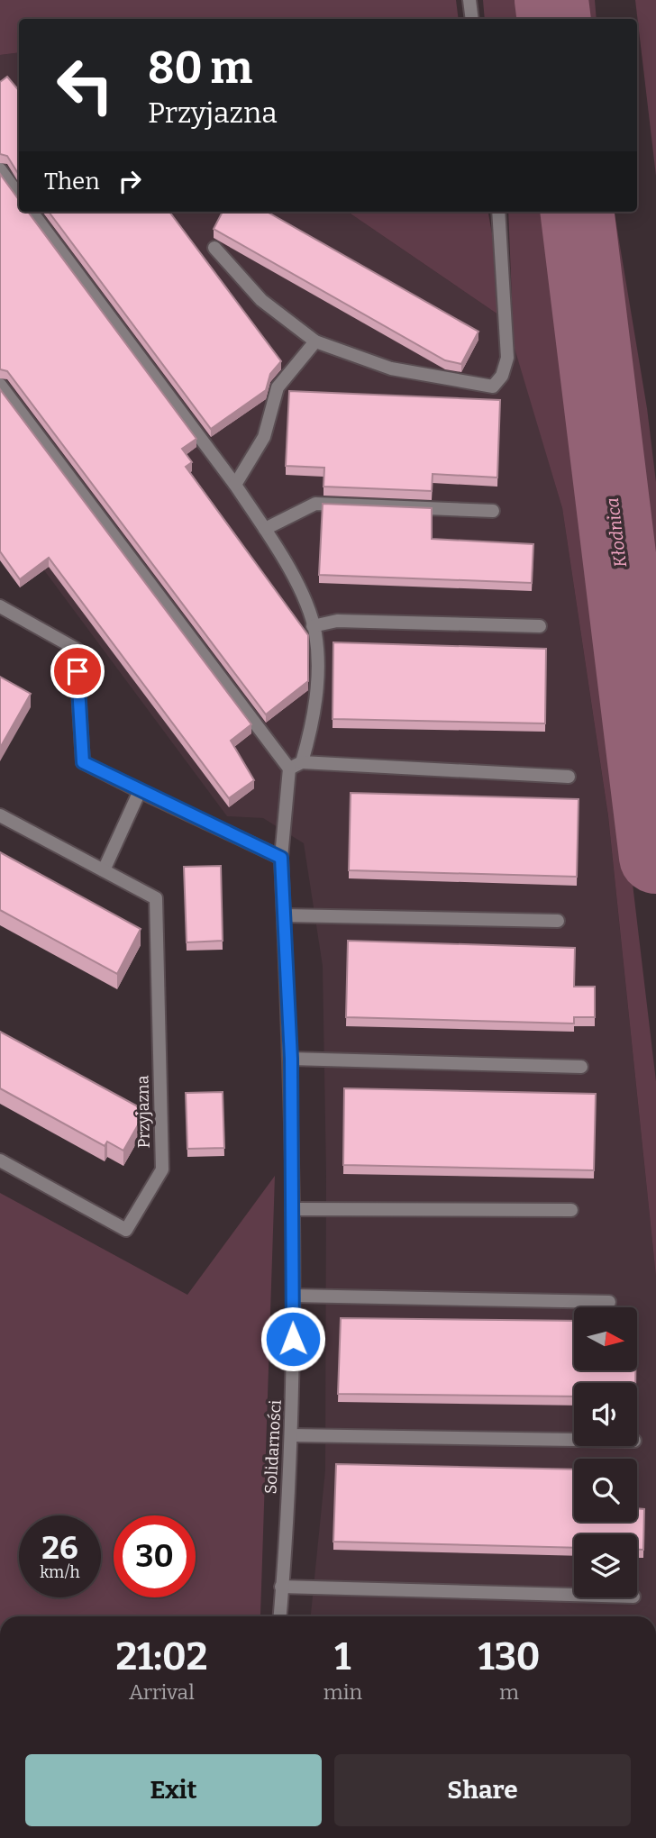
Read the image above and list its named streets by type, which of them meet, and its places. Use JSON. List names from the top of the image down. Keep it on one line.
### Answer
{"streets":{"street":["Przyjazna","Solidarności"]},"water":["Kłodnica"],"north":"right","page":{"turn":["80 m","Przyjazna"],"then":"Then","speed":"26 km/h","limit":"30","eta":["21:02","Arrival","1","min","130","m"],"buttons":["Exit","Share"]}}
